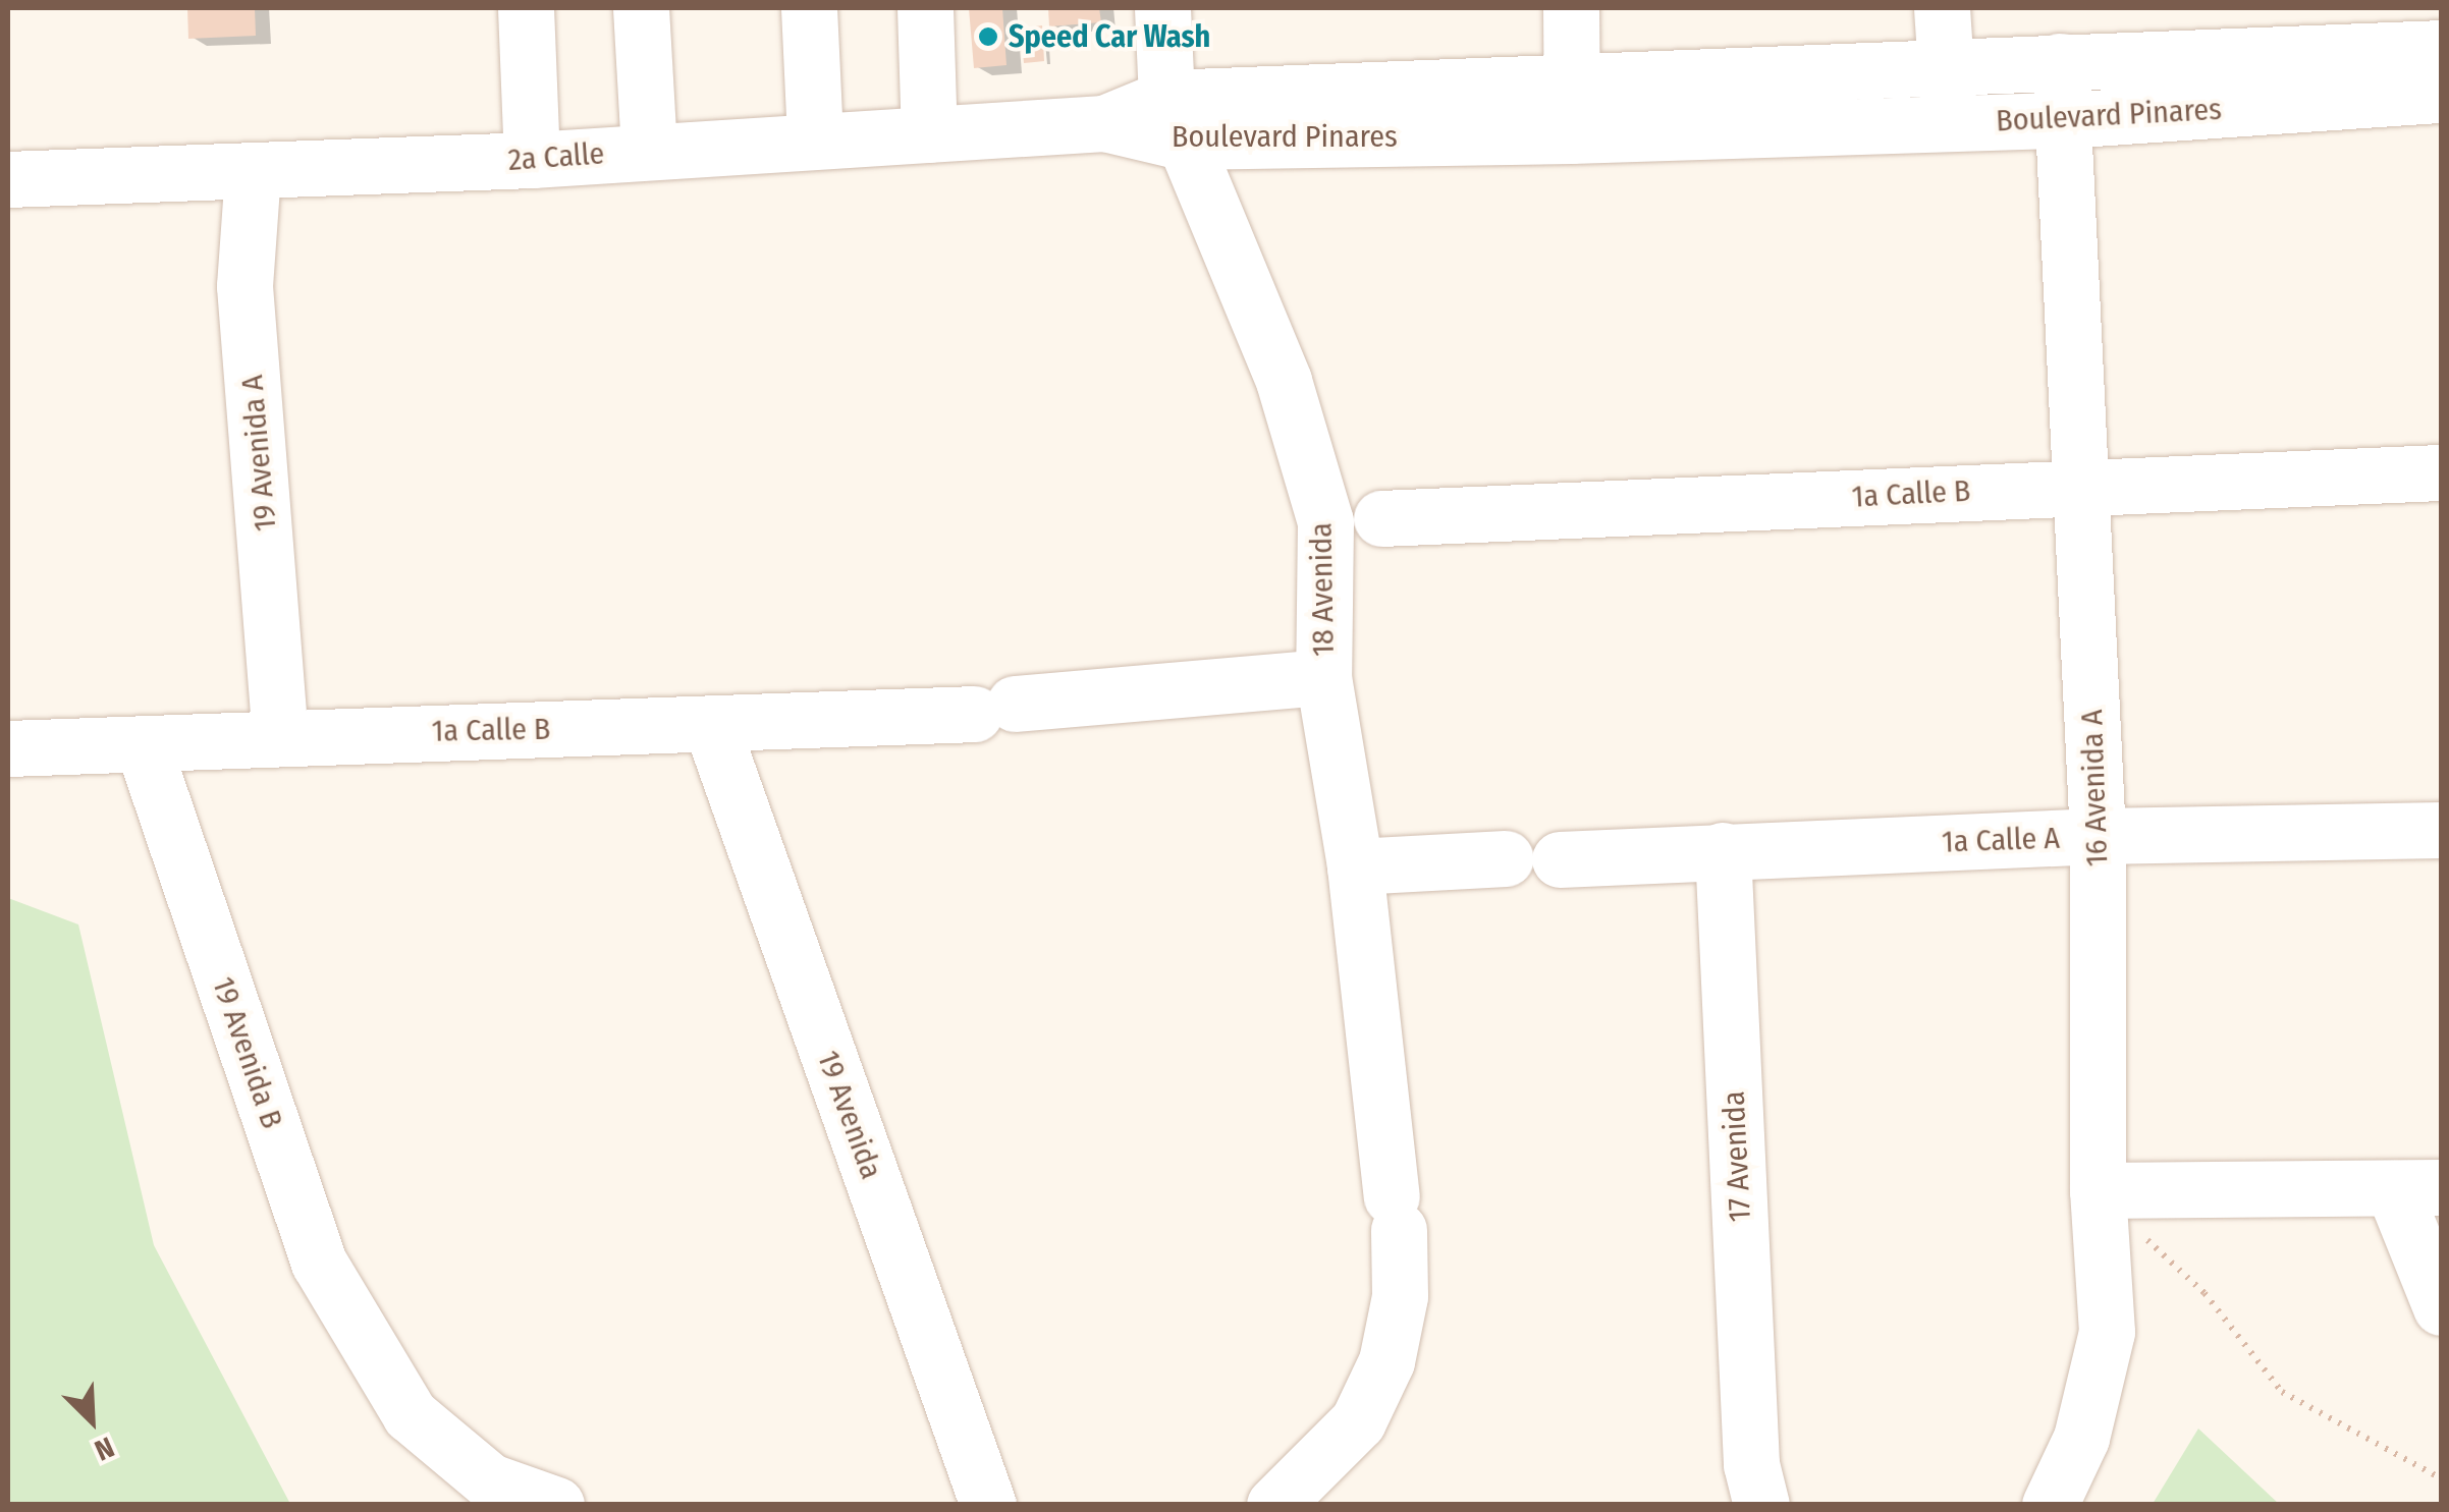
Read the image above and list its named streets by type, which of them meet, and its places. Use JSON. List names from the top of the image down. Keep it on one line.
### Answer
{"streets":{"street":["Boulevard Pinares","2a Calle","19 Avenida A","1a Calle B","18 Avenida","16 Avenida A","1a Calle A","19 Avenida B","19 Avenida","17 Avenida"]},"crossings":[["Boulevard Pinares","2a Calle"],["Boulevard Pinares","18 Avenida"],["Boulevard Pinares","16 Avenida A"],["2a Calle","19 Avenida A"],["19 Avenida A","1a Calle B"],["1a Calle B","18 Avenida"],["1a Calle B","16 Avenida A"],["1a Calle B","19 Avenida B"],["1a Calle B","19 Avenida"],["16 Avenida A","1a Calle A"],["1a Calle A","17 Avenida"]],"places":["Speed Car Wash"],"north":"bottom right"}
